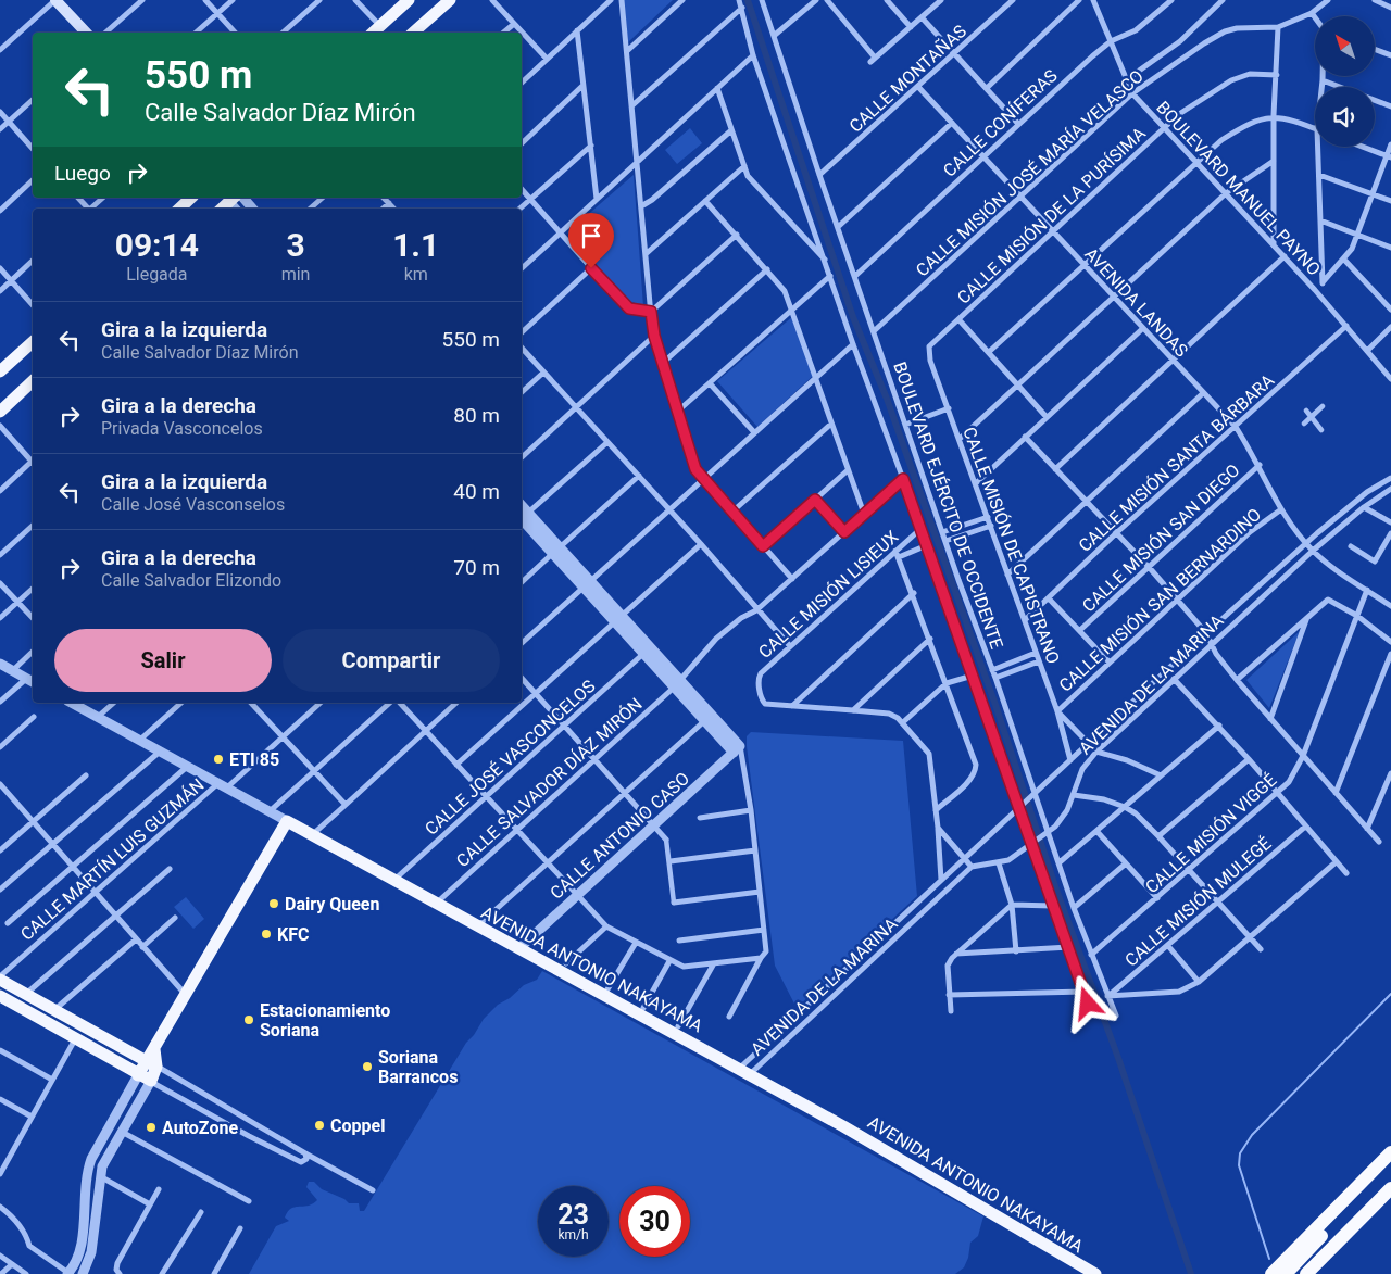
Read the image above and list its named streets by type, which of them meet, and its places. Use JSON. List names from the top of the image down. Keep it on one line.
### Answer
{"streets":{"main road":["AVENIDA ANTONIO NAKAYAMA"],"street":["CALLE MONTAÑAS","CALLE CONÍFERAS","CALLE MISIÓN JOSÉ MARÍA VELASCO","BOULEVARD MANUEL PAYNO","CALLE MISIÓN DE LA PURÍSIMA","AVENIDA LANDAS","CALLE MISIÓN SANTA BÁRBARA","BOULEVARD EJÉRCITO DE OCCIDENTE","CALLE MISIÓN SAN DIEGO","CALLE MISIÓN DE CAPISTRANO","CALLE MISIÓN LISIEUX","CALLE MISIÓN SAN BERNARDINO","AVENIDA DE LA MARINA","CALLE JOSÉ VASCONCELOS","CALLE SALVADOR DÍAZ MIRÓN","CALLE MISIÓN VIGGÉ","CALLE ANTONIO CASO","CALLE MARTÍN LUIS GUZMÁN","CALLE MISIÓN MULEGÉ"]},"crossings":[["CALLE MONTAÑAS","AVENIDA LANDAS"],["CALLE MONTAÑAS","BOULEVARD EJÉRCITO DE OCCIDENTE"],["CALLE CONÍFERAS","BOULEVARD MANUEL PAYNO"],["CALLE CONÍFERAS","AVENIDA LANDAS"],["CALLE CONÍFERAS","BOULEVARD EJÉRCITO DE OCCIDENTE"],["CALLE MISIÓN JOSÉ MARÍA VELASCO","BOULEVARD MANUEL PAYNO"],["CALLE MISIÓN JOSÉ MARÍA VELASCO","AVENIDA LANDAS"],["CALLE MISIÓN JOSÉ MARÍA VELASCO","BOULEVARD EJÉRCITO DE OCCIDENTE"],["BOULEVARD MANUEL PAYNO","CALLE MISIÓN DE LA PURÍSIMA"],["BOULEVARD MANUEL PAYNO","CALLE MISIÓN SANTA BÁRBARA"],["CALLE MISIÓN DE LA PURÍSIMA","AVENIDA LANDAS"],["CALLE MISIÓN DE LA PURÍSIMA","CALLE MISIÓN DE CAPISTRANO"],["AVENIDA LANDAS","CALLE MISIÓN SANTA BÁRBARA"],["AVENIDA LANDAS","CALLE MISIÓN SAN DIEGO"],["AVENIDA LANDAS","CALLE MISIÓN SAN BERNARDINO"],["AVENIDA LANDAS","AVENIDA DE LA MARINA"],["AVENIDA LANDAS","CALLE MISIÓN VIGGÉ"],["CALLE MISIÓN SANTA BÁRBARA","CALLE MISIÓN DE CAPISTRANO"],["BOULEVARD EJÉRCITO DE OCCIDENTE","CALLE MISIÓN LISIEUX"],["BOULEVARD EJÉRCITO DE OCCIDENTE","AVENIDA DE LA MARINA"],["BOULEVARD EJÉRCITO DE OCCIDENTE","CALLE MISIÓN VIGGÉ"],["BOULEVARD EJÉRCITO DE OCCIDENTE","CALLE MISIÓN MULEGÉ"],["CALLE MISIÓN DE CAPISTRANO","CALLE MISIÓN SAN BERNARDINO"],["CALLE MISIÓN DE CAPISTRANO","AVENIDA DE LA MARINA"],["AVENIDA DE LA MARINA","AVENIDA ANTONIO NAKAYAMA"],["CALLE JOSÉ VASCONCELOS","AVENIDA ANTONIO NAKAYAMA"],["CALLE SALVADOR DÍAZ MIRÓN","AVENIDA ANTONIO NAKAYAMA"],["CALLE ANTONIO CASO","AVENIDA ANTONIO NAKAYAMA"],["CALLE MARTÍN LUIS GUZMÁN","AVENIDA ANTONIO NAKAYAMA"]],"places":["ETI 85","Dairy Queen","KFC","Estacionamiento Soriana","Soriana Barrancos","Coppel","AutoZone"],"north":"top left","page":{"turn":["550 m","Calle Salvador Díaz Mirón"],"then":"Luego","eta":["09:14","Llegada","3","min","1.1","km"],"list":[{"name":"Gira a la izquierda","note":"Calle Salvador Díaz Mirón","value":"550 m"},{"name":"Gira a la derecha","note":"Privada Vasconcelos","value":"80 m"},{"name":"Gira a la izquierda","note":"Calle José Vasconselos","value":"40 m"},{"name":"Gira a la derecha","note":"Calle Salvador Elizondo","value":"70 m"}],"buttons":["Salir","Compartir"],"speed":"23 km/h","limit":"30"}}
